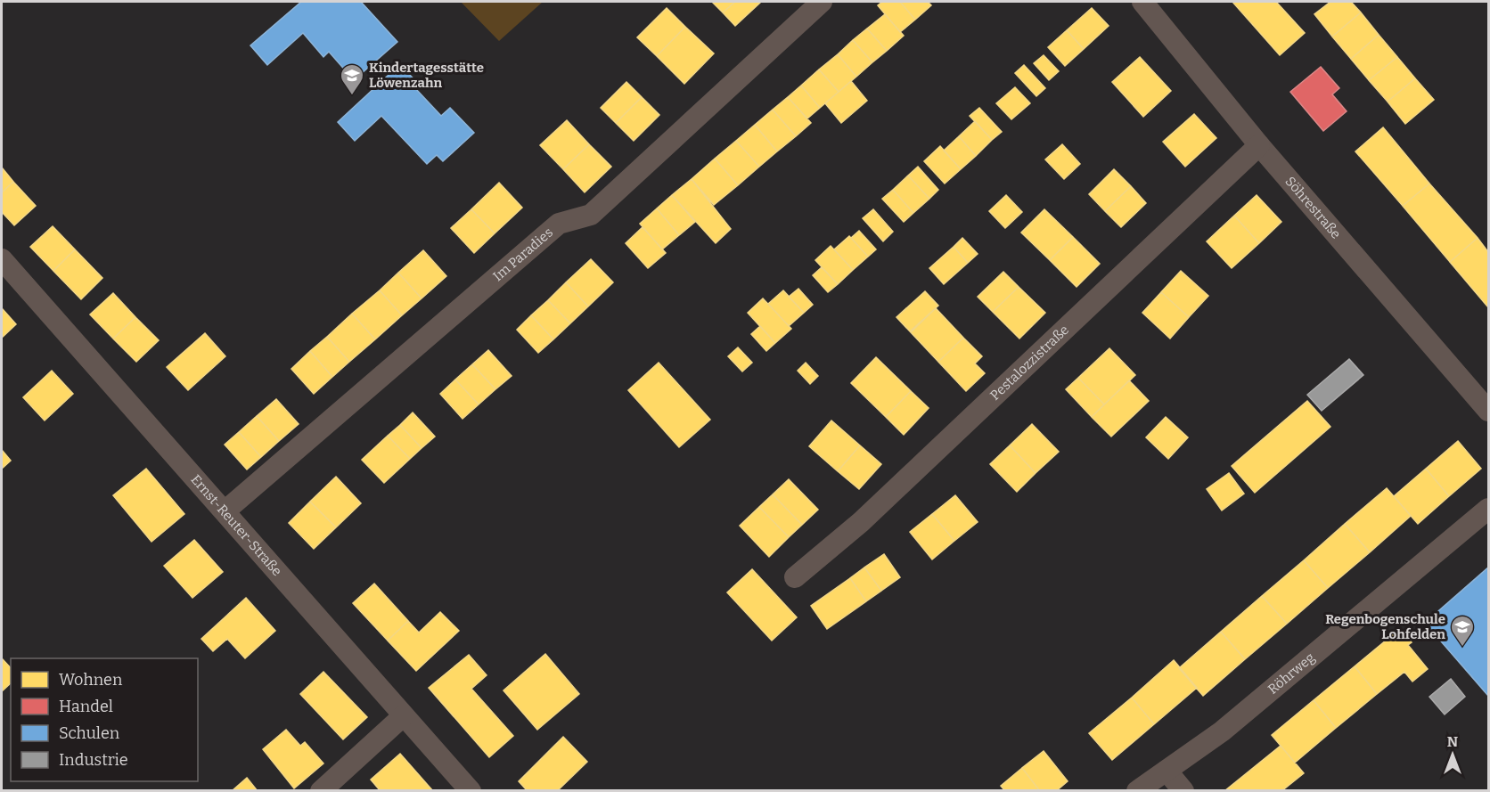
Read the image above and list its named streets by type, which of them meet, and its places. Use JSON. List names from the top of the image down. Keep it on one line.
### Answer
{"streets":{"street":["Söhrestraße","Im Paradies","Pestalozzistraße","Ernst-Reuter-Straße","Röhrweg"]},"crossings":[["Söhrestraße","Pestalozzistraße"],["Im Paradies","Ernst-Reuter-Straße"]],"places":{"school or university":["Kindertagesstätte Löwenzahn","Regenbogenschule Lohfelden"]},"legend":["Wohnen","Handel","Schulen","Industrie"],"north":"top"}
